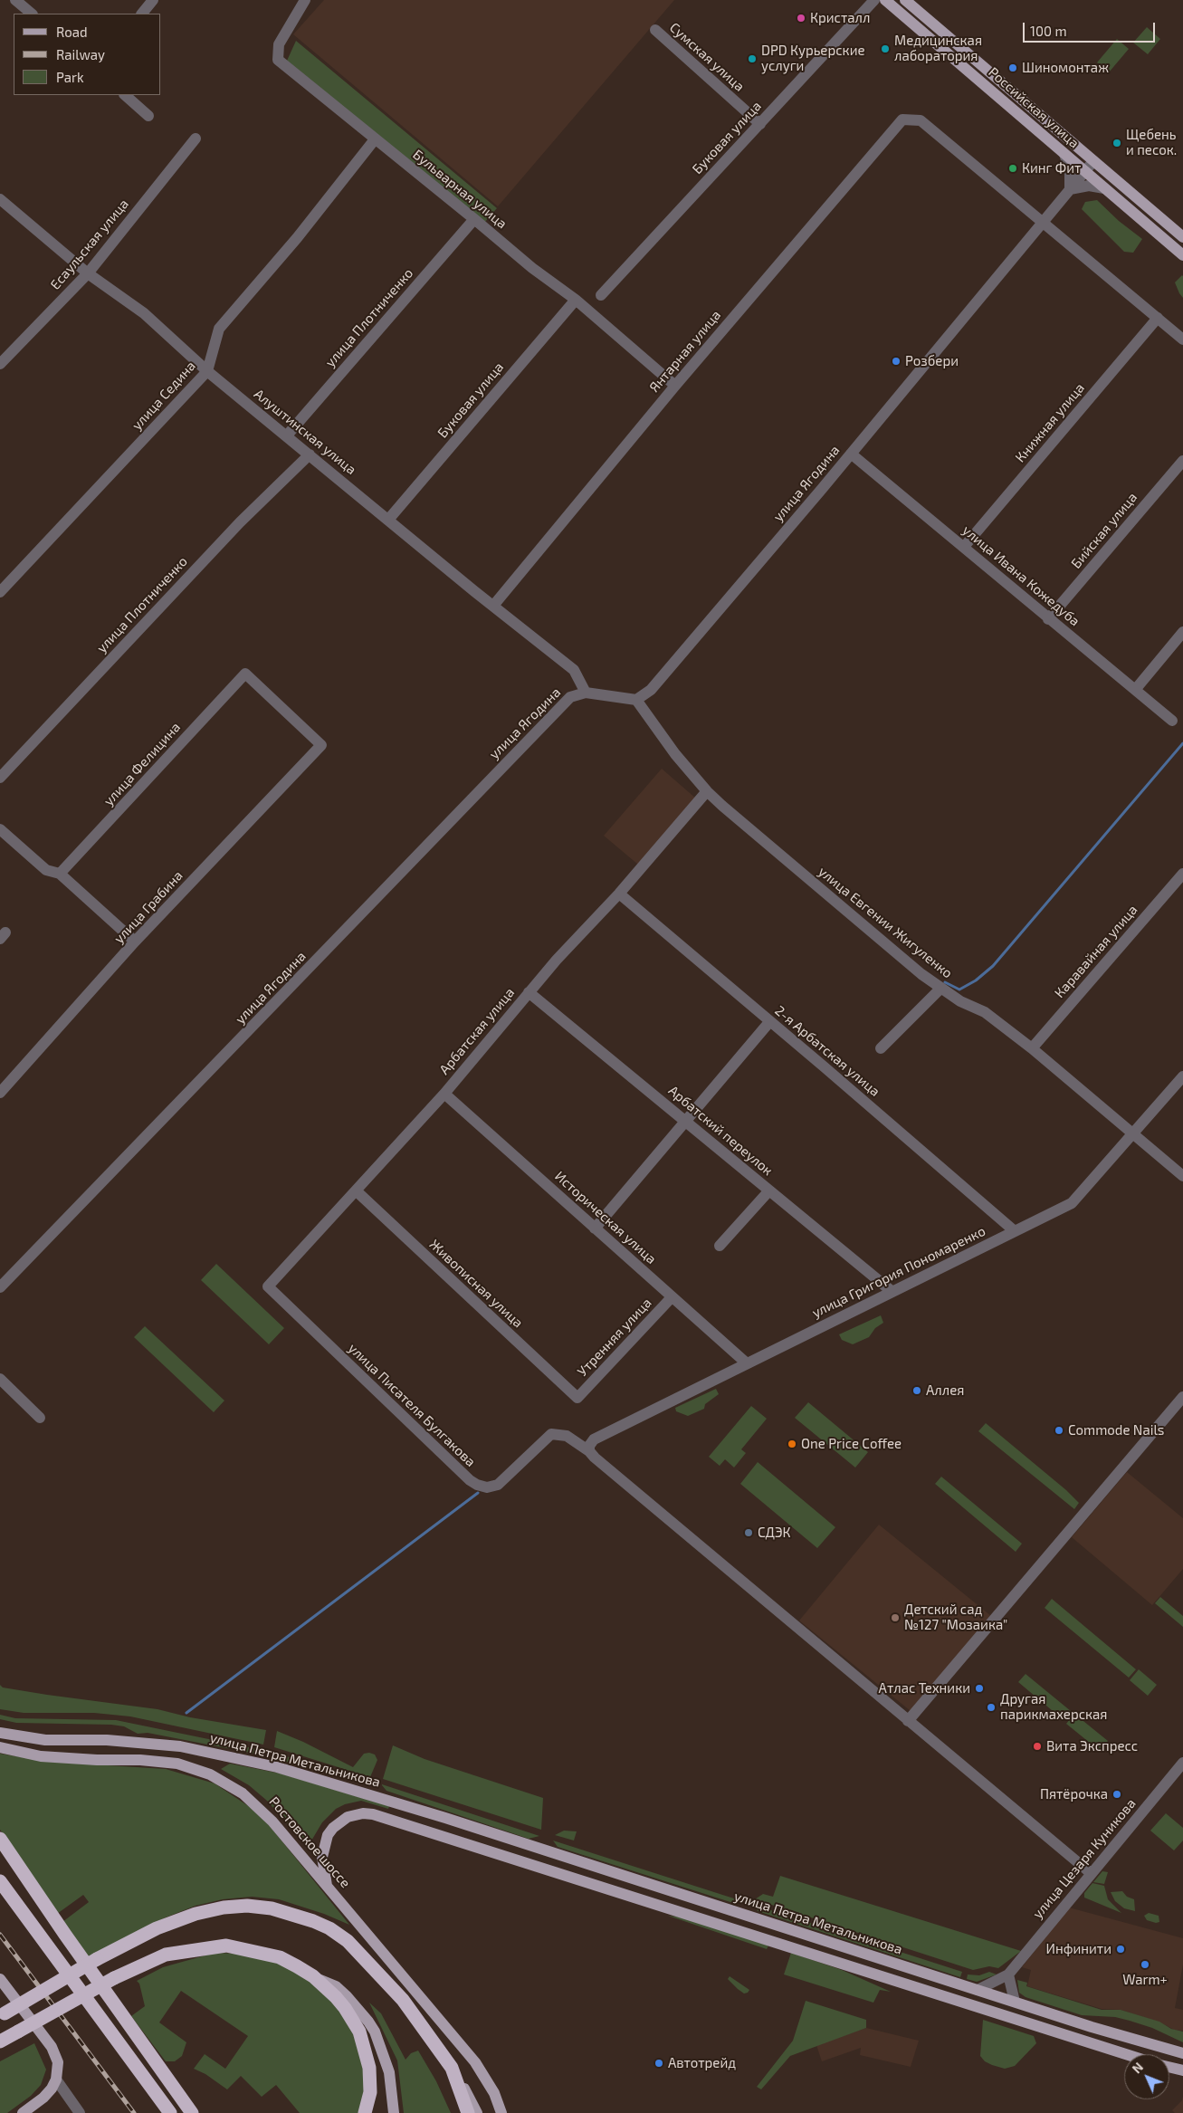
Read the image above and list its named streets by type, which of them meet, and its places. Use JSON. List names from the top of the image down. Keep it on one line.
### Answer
{"streets":{"main road":["Российская улица","улица Петра Метальникова","Ростовское шоссе"],"street":["Сумская улица","Буковая улица","Бульварная улица","Есаульская улица","улица Плотниченко","Янтарная улица","улица Седина","Книжная улица","Алуштинская улица","улица Ягодина","Бийская улица","улица Ивана Кожедуба","улица Фелицина","улица Грабина","улица Евгении Жигуленко","Каравайная улица","Арбатская улица","2-я Арбатская улица","Арбатский переулок","Историческая улица","улица Григория Пономаренко","Живописная улица","Утренняя улица","улица Писателя Булгакова","улица Цезаря Куникова"]},"crossings":[["Сумская улица","Буковая улица"],["Российская улица","улица Ягодина"],["Буковая улица","Бульварная улица"],["Буковая улица","Алуштинская улица"],["Бульварная улица","улица Плотниченко"],["Бульварная улица","Янтарная улица"],["Бульварная улица","улица Седина"],["Есаульская улица","Алуштинская улица"],["улица Плотниченко","Алуштинская улица"],["Янтарная улица","Алуштинская улица"],["Янтарная улица","улица Ягодина"],["улица Седина","Алуштинская улица"],["Книжная улица","улица Ивана Кожедуба"],["Алуштинская улица","улица Ягодина"],["улица Ягодина","улица Ивана Кожедуба"],["улица Ягодина","улица Евгении Жигуленко"],["Бийская улица","улица Ивана Кожедуба"],["улица Фелицина","улица Грабина"],["улица Евгении Жигуленко","Каравайная улица"],["улица Евгении Жигуленко","Арбатская улица"],["улица Евгении Жигуленко","улица Григория Пономаренко"],["Арбатская улица","2-я Арбатская улица"],["Арбатская улица","Арбатский переулок"],["Арбатская улица","Историческая улица"],["Арбатская улица","Живописная улица"],["Арбатская улица","улица Писателя Булгакова"],["2-я Арбатская улица","улица Григория Пономаренко"],["Арбатский переулок","улица Григория Пономаренко"],["Историческая улица","улица Григория Пономаренко"],["Историческая улица","Утренняя улица"],["улица Григория Пономаренко","улица Писателя Булгакова"],["Живописная улица","Утренняя улица"]],"places":["Кристалл","Медицинская лаборатория","DPD Курьерские услуги","Шиномонтаж","Щебень и песок.","Кинг Фит","Розбери","Аллея","Commode Nails","One Price Coffee","СДЭК","Детский сад №127 \"Мозаика\"","Атлас Техники","Другая парикмахерская","Вита Экспресс","Пятёрочка","Инфинити","Warm+","Автотрейд"],"legend":["Road","Railway","Park"],"scale_bar":"100 m","north":"top left"}
